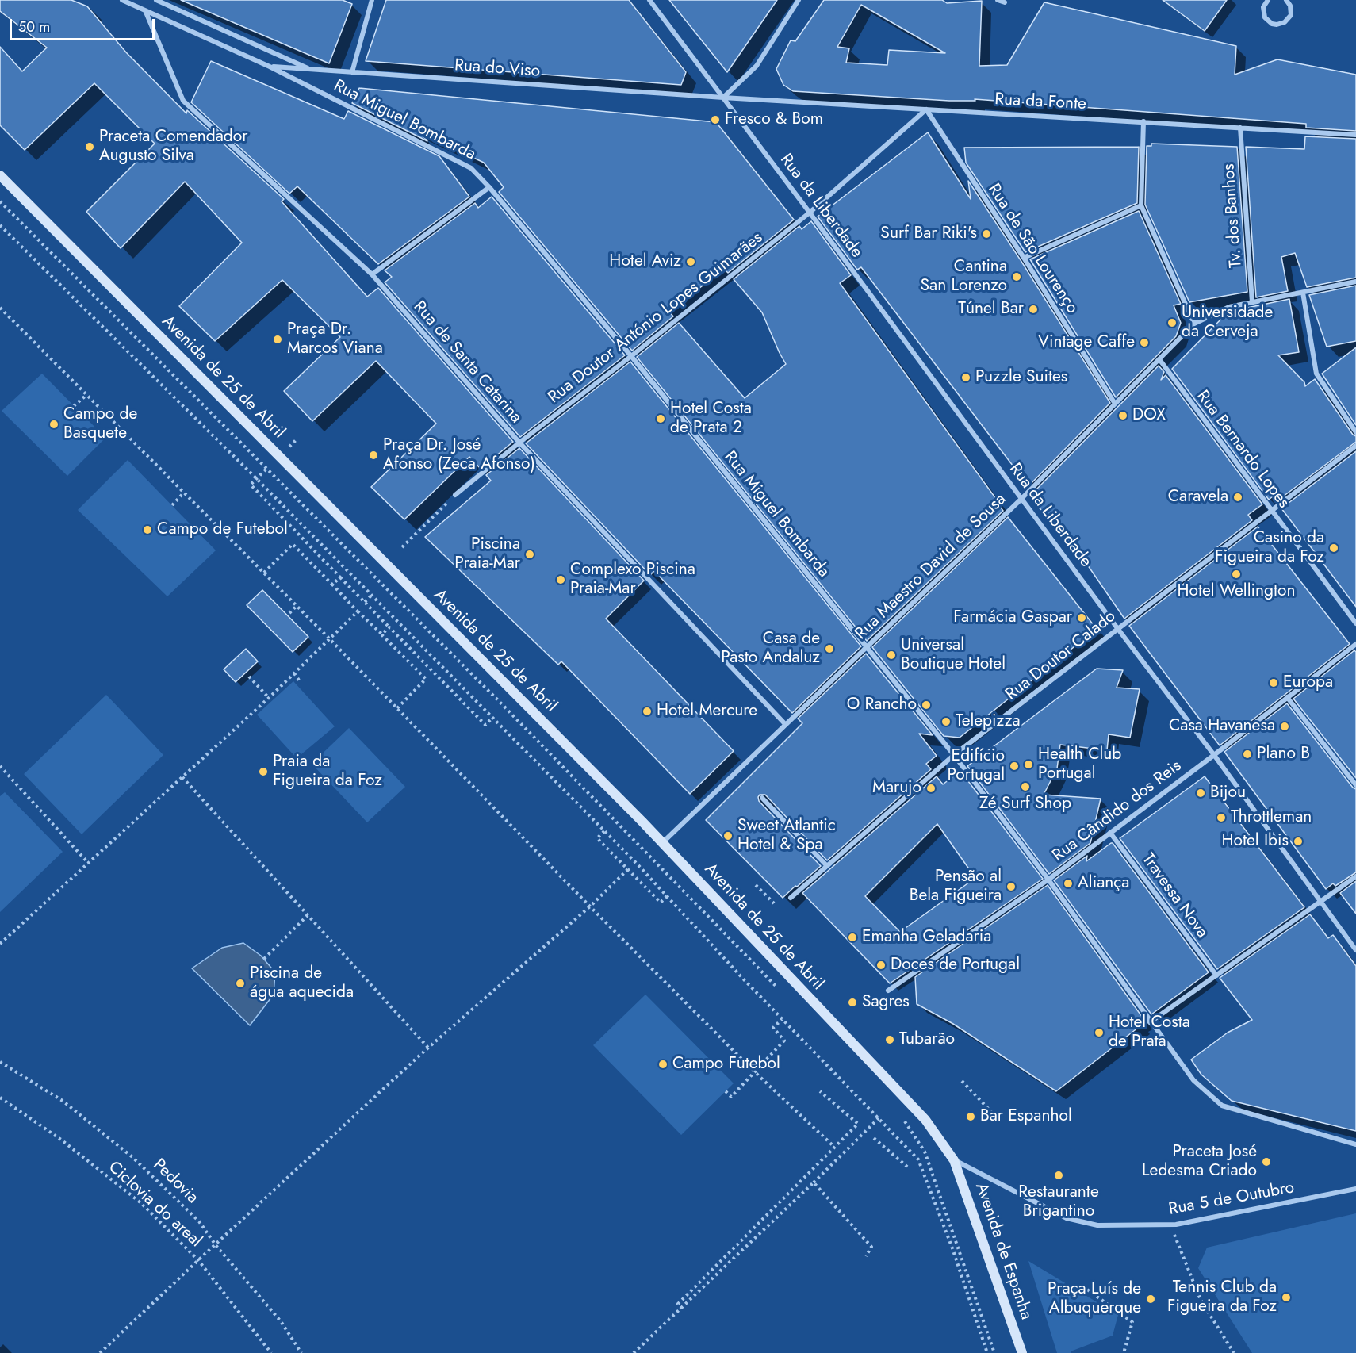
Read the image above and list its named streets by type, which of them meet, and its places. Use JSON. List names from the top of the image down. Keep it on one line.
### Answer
{"streets":{"main road":["Avenida de 25 de Abril","Avenida de Espanha"],"street":["Rua do Viso","Rua da Fonte","Rua Miguel Bombarda","Rua da Liberdade","Tv. dos Banhos","Rua de São Lourenço","Rua Doutor António Lopes Guimarães","Rua de Santa Catarina","Rua Bernardo Lopes","Rua Maestro David de Sousa","Rua Doutor Calado","Rua Cândido dos Reis","Travessa Nova","Rua 5 de Outubro"],"path":["Pedovia","Ciclovia do areal"]},"crossings":[["Rua do Viso","Rua da Fonte"],["Rua do Viso","Rua Miguel Bombarda"],["Rua do Viso","Rua da Liberdade"],["Rua da Fonte","Rua da Liberdade"],["Rua da Fonte","Tv. dos Banhos"],["Rua da Fonte","Rua de São Lourenço"],["Rua da Fonte","Rua Doutor António Lopes Guimarães"],["Rua Miguel Bombarda","Rua Doutor António Lopes Guimarães"],["Rua Miguel Bombarda","Rua de Santa Catarina"],["Rua Miguel Bombarda","Rua Maestro David de Sousa"],["Rua Miguel Bombarda","Rua Doutor Calado"],["Rua Miguel Bombarda","Rua Cândido dos Reis"],["Rua da Liberdade","Rua Doutor António Lopes Guimarães"],["Rua da Liberdade","Rua Maestro David de Sousa"],["Rua da Liberdade","Rua Doutor Calado"],["Rua da Liberdade","Rua Cândido dos Reis"],["Tv. dos Banhos","Rua Maestro David de Sousa"],["Rua de São Lourenço","Rua Doutor António Lopes Guimarães"],["Rua de São Lourenço","Rua Maestro David de Sousa"],["Rua Doutor António Lopes Guimarães","Rua de Santa Catarina"],["Rua de Santa Catarina","Rua Maestro David de Sousa"],["Avenida de 25 de Abril","Rua Maestro David de Sousa"],["Avenida de 25 de Abril","Rua 5 de Outubro"],["Avenida de 25 de Abril","Avenida de Espanha"],["Rua Bernardo Lopes","Rua Maestro David de Sousa"],["Rua Bernardo Lopes","Rua Doutor Calado"],["Rua Cândido dos Reis","Travessa Nova"],["Rua 5 de Outubro","Avenida de Espanha"]],"places":["Fresco & Bom","Praceta Comendador Augusto Silva","Surf Bar Riki's","Hotel Aviz","Cantina San Lorenzo","Túnel Bar","Universidade da Cerveja","Praça Dr. Marcos Viana","Vintage Caffe","Puzzle Suites","DOX","Hotel Costa de Prata 2","Campo de Basquete","Praça Dr. José Afonso (Zeca Afonso)","Caravela","Campo de Futebol","Casino da Figueira da Foz","Piscina Praia-Mar","Hotel Wellington","Complexo Piscina Praia-Mar","Farmácia Gaspar","Casa de Pasto Andaluz","Universal Boutique Hotel","Europa","O Rancho","Hotel Mercure","Telepizza","Casa Havanesa","Plano B","Health Club Portugal","Edifício Portugal","Praia da Figueira da Foz","Zé Surf Shop","Marujo","Bijou","Throttleman","Sweet Atlantic Hotel & Spa","Hotel Ibis","Aliança","Pensão al Bela Figueira","Emanha Geladaria","Doces de Portugal","Piscina de água aquecida","Sagres","Hotel Costa de Prata","Tubarão","Campo Futebol","Bar Espanhol","Praceta José Ledesma Criado","Restaurante Brigantino","Tennis Club da Figueira da Foz","Praça Luís de Albuquerque"],"scale_bar":"50 m"}
